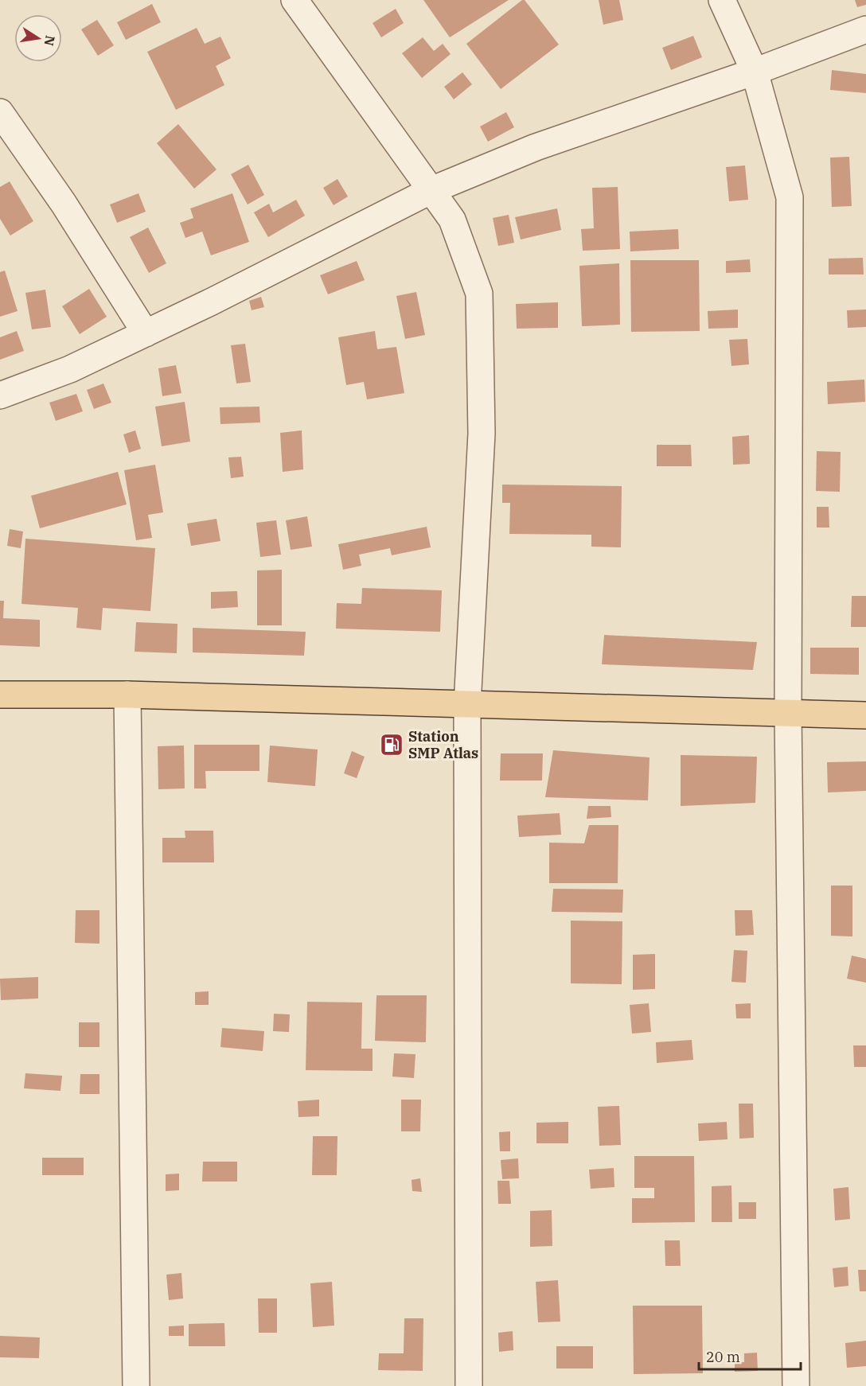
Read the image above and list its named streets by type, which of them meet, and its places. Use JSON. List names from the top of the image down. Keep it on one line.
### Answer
{"places":{"fuel station":["Station SMP Atlas"]},"scale_bar":"20 m","north":"right"}
